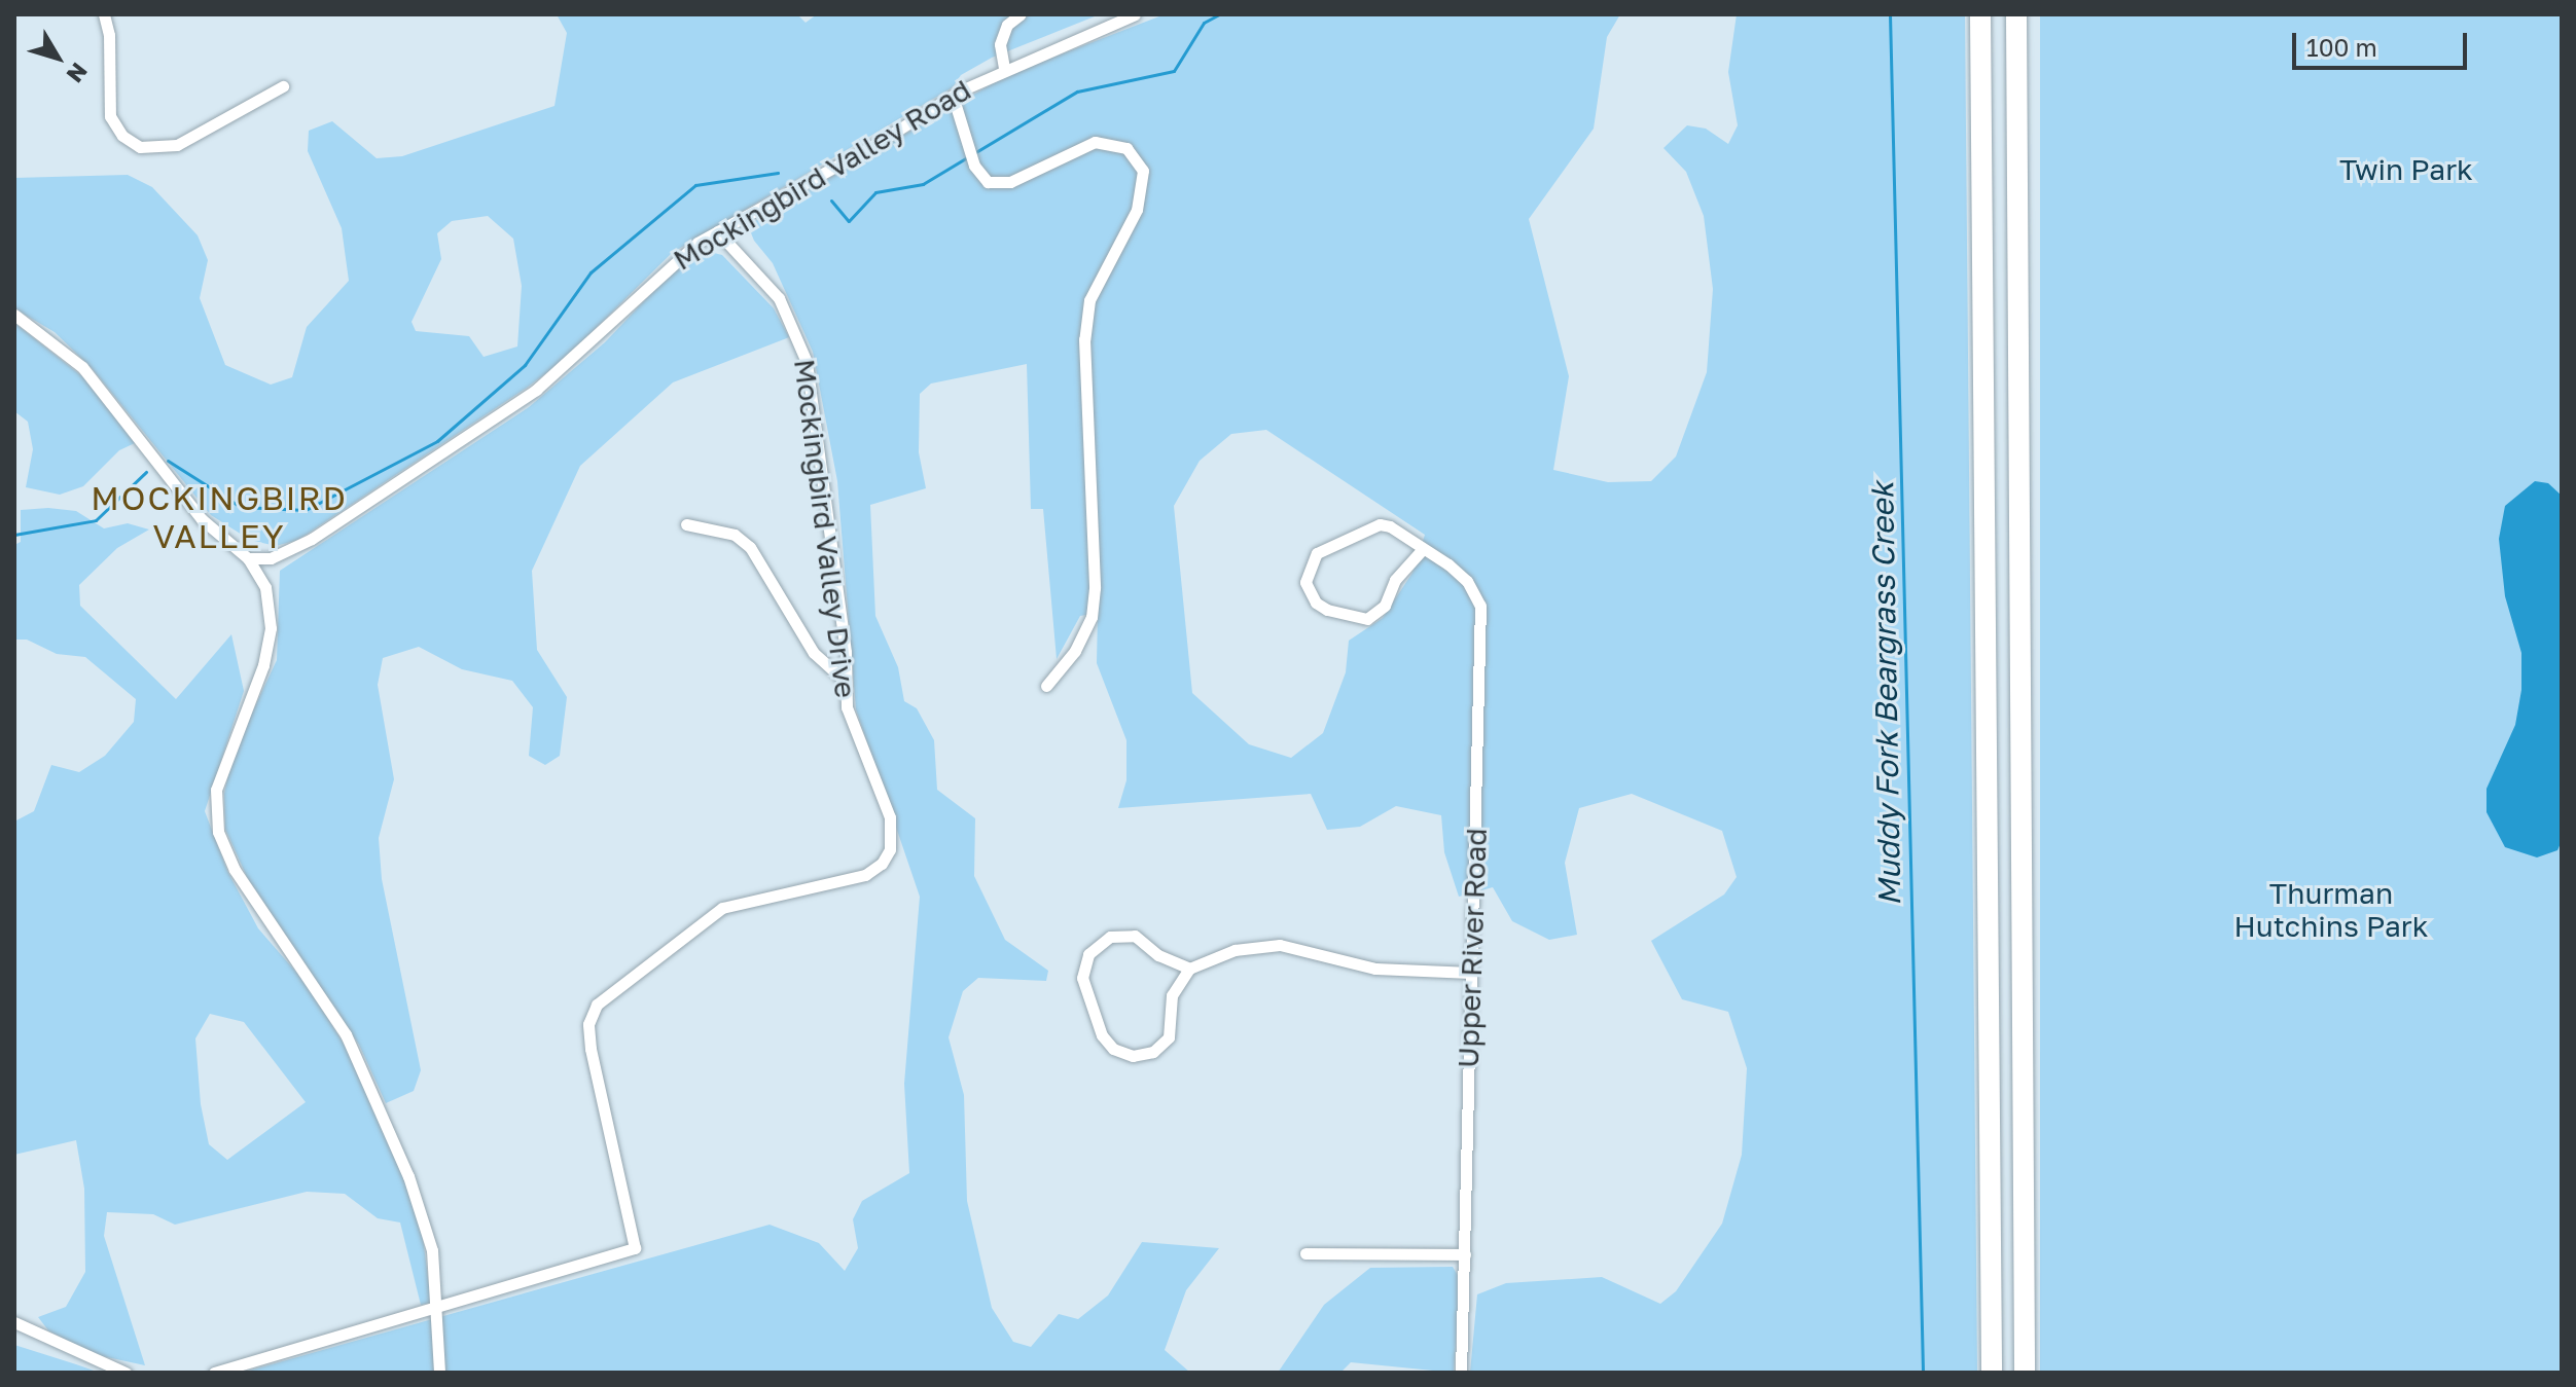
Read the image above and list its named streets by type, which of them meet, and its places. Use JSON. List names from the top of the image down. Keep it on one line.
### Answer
{"streets":{"street":["Mockingbird Valley Road","Mockingbird Valley Drive","Upper River Road"]},"crossings":[["Mockingbird Valley Road","Mockingbird Valley Drive"]],"districts":["MOCKINGBIRD VALLEY"],"water":["Muddy Fork Beargrass Creek"],"parks":["Twin Park","Thurman Hutchins Park"],"scale_bar":"100 m","north":"bottom right"}
